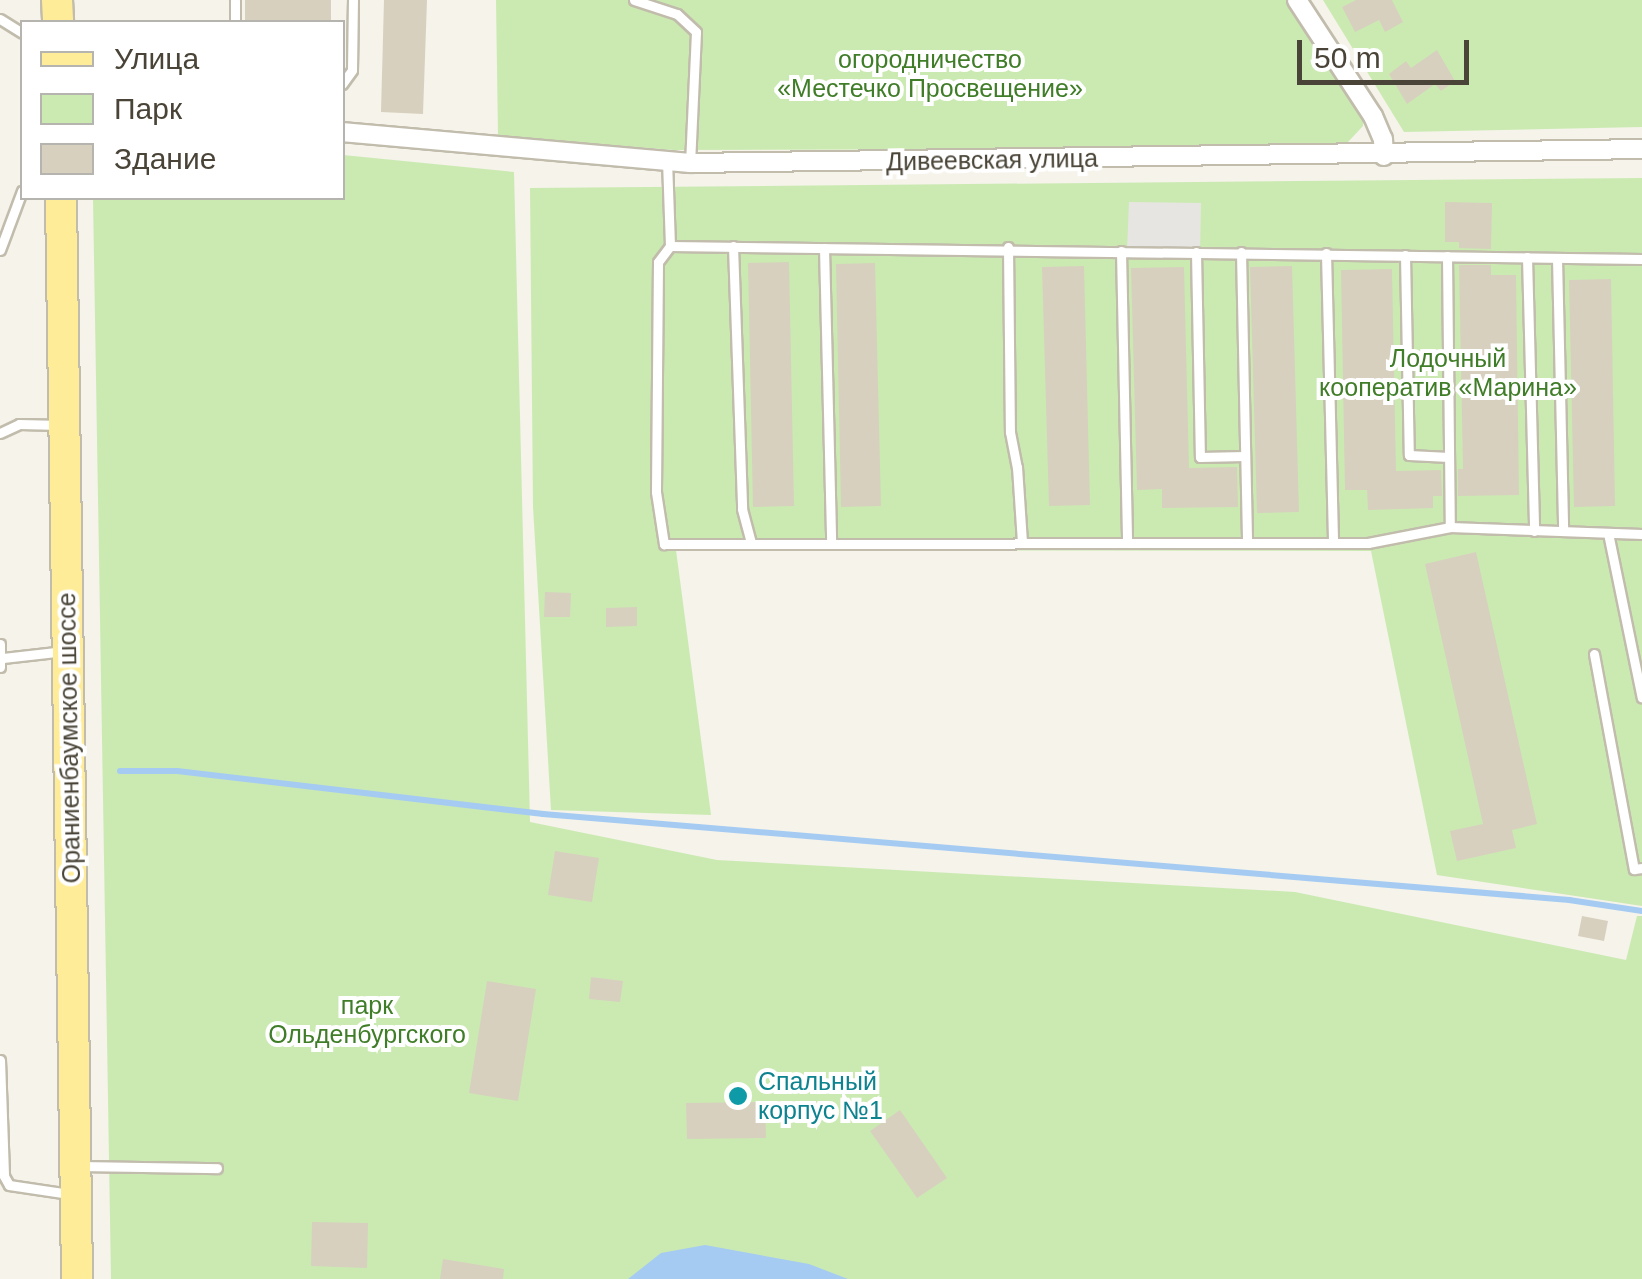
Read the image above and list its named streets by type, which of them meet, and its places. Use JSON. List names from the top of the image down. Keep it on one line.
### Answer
{"streets":{"main road":["Ораниенбаумское шоссе"],"street":["Дивеевская улица"]},"parks":["огородничество «Местечко Просвещение»","Лодочный кооператив «Марина»","парк Ольденбургского"],"places":["Спальный корпус №1"],"legend":["Улица","Парк","Здание"],"scale_bar":"50 m"}
